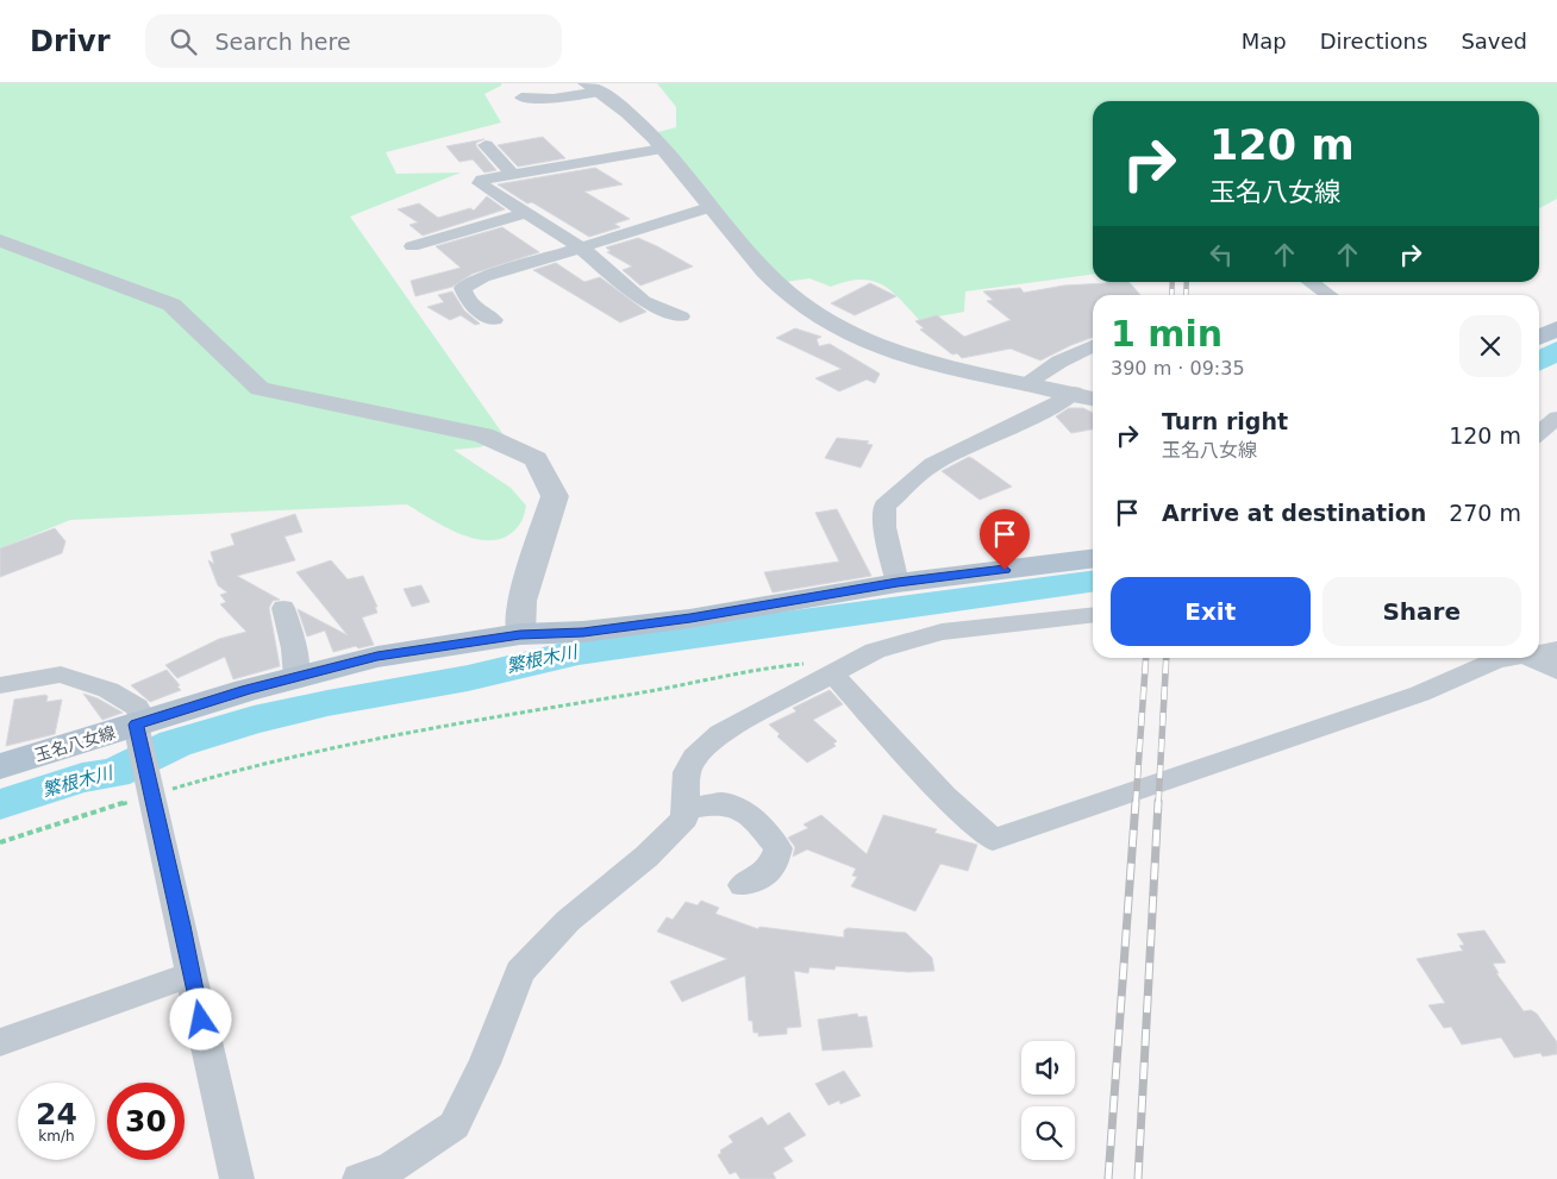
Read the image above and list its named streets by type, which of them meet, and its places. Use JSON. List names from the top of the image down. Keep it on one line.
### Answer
{"streets":{"main road":["玉名八女線"]},"water":["繁根木川"],"page":{"header":"Drivr","search":"Search here","nav":["Map","Directions","Saved"],"turn":["120 m","玉名八女線"],"heading":["1 min","390 m · 09:35"],"list":[{"name":"Turn right","note":"玉名八女線","value":"120 m"},{"name":"Arrive at destination","value":"270 m"}],"buttons":["Exit","Share"],"speed":"24 km/h","limit":"30"}}
